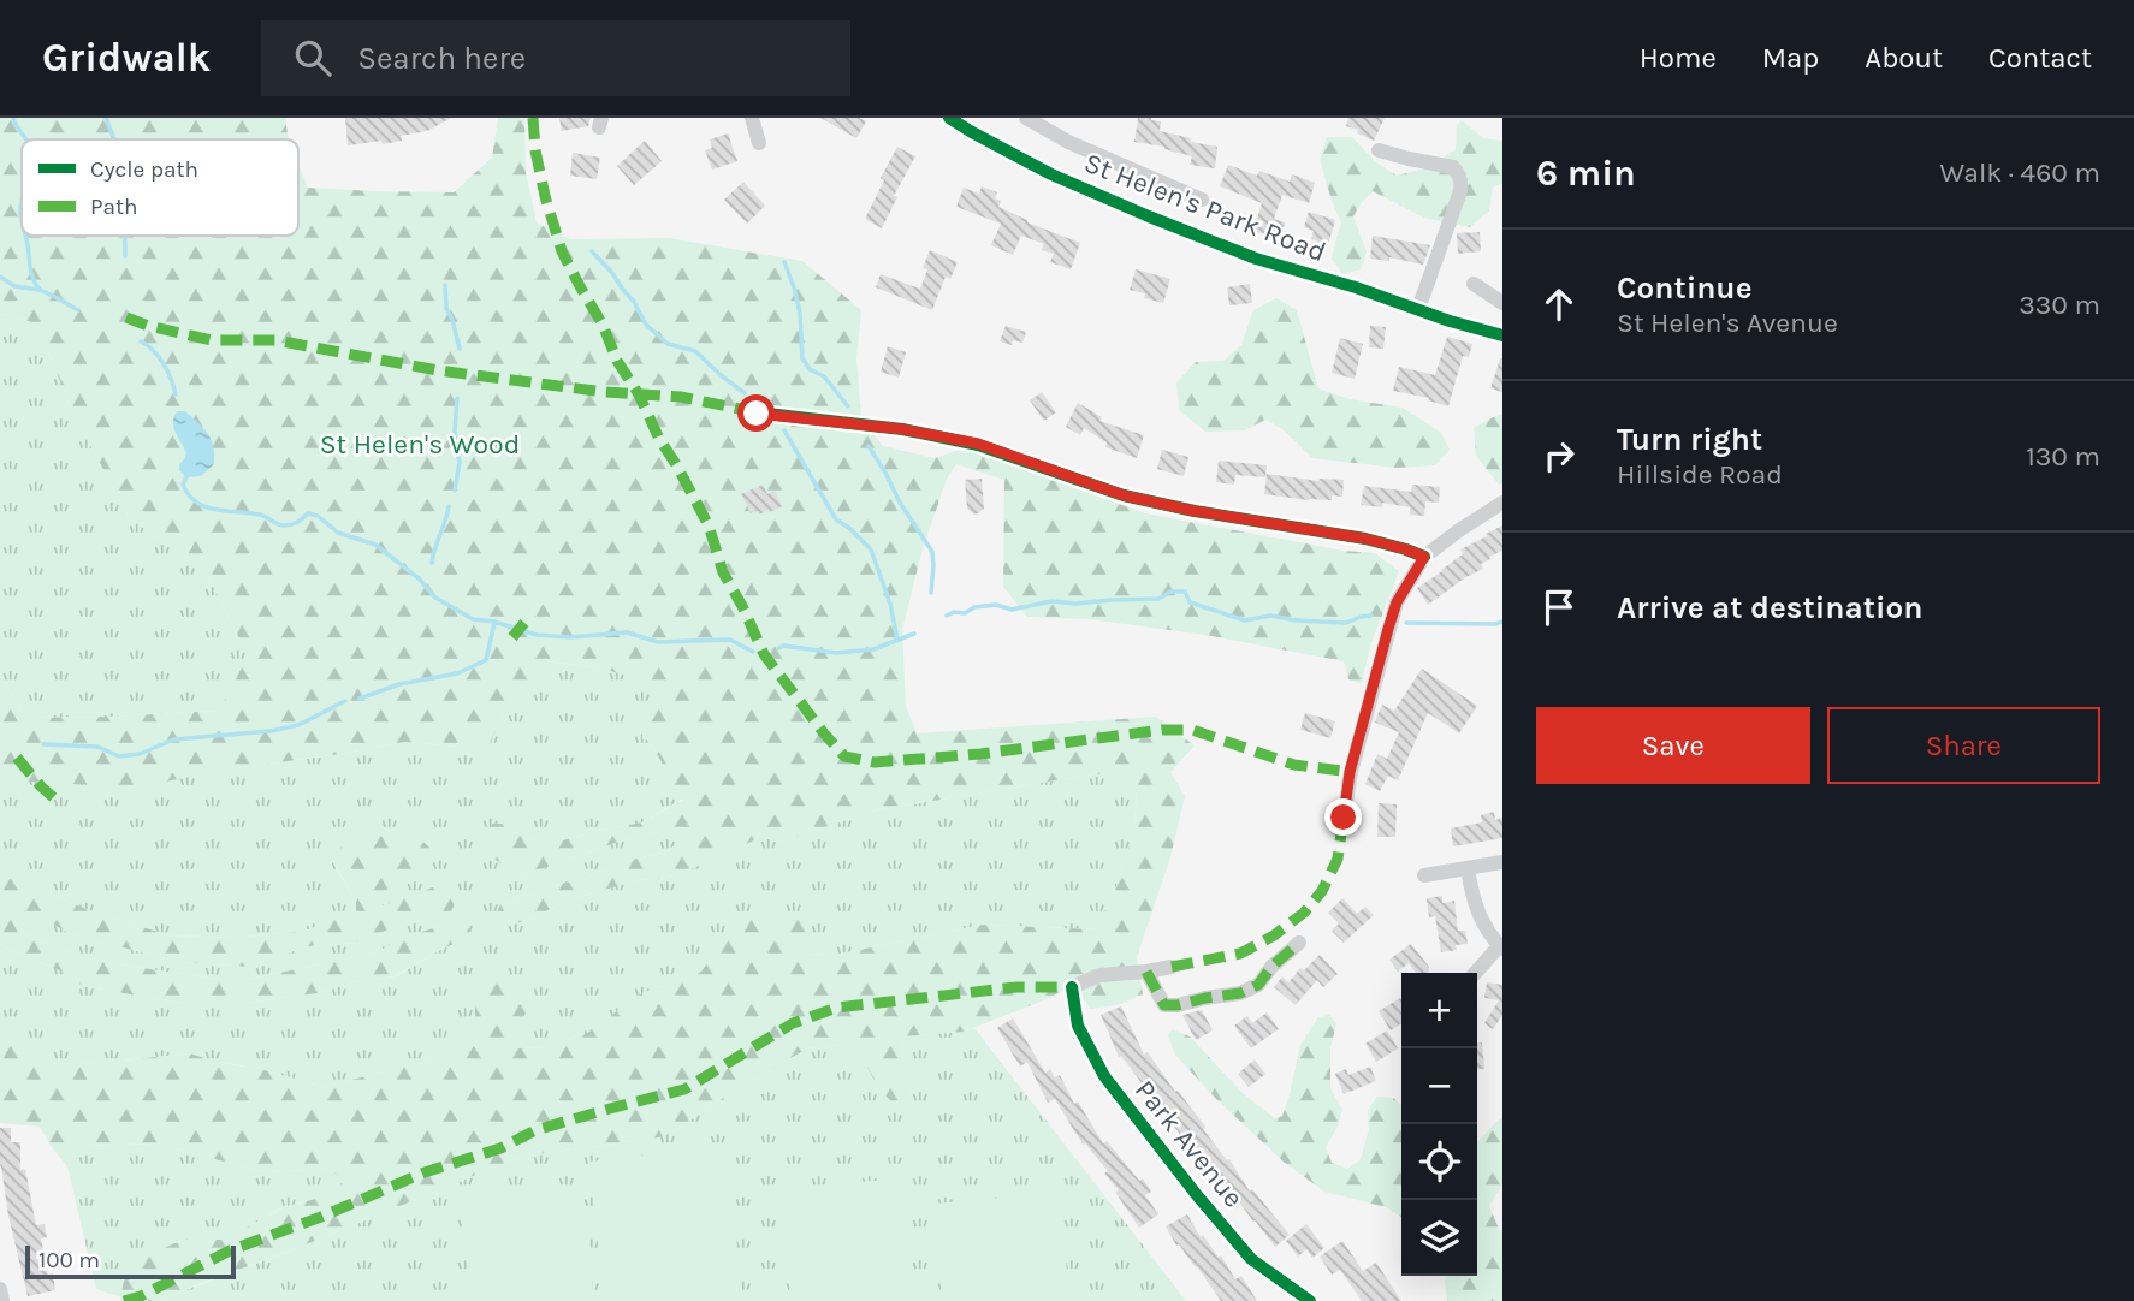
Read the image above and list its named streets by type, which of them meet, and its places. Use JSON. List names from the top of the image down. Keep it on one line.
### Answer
{"streets":{"street":["St Helen's Park Road","Park Avenue"]},"parks":["St Helen's Wood"],"legend":["Cycle path","Path"],"scale_bar":"100 m","page":{"header":"Gridwalk","search":"Search here","nav":["Home","Map","About","Contact"],"heading":["6 min","Walk · 460 m"],"list":[["Continue","St Helen's Avenue","330 m"],["Turn right","Hillside Road","130 m"],"Arrive at destination"],"buttons":["Save","Share"],"map_buttons":["+","−"],"scale":"100 m"}}
